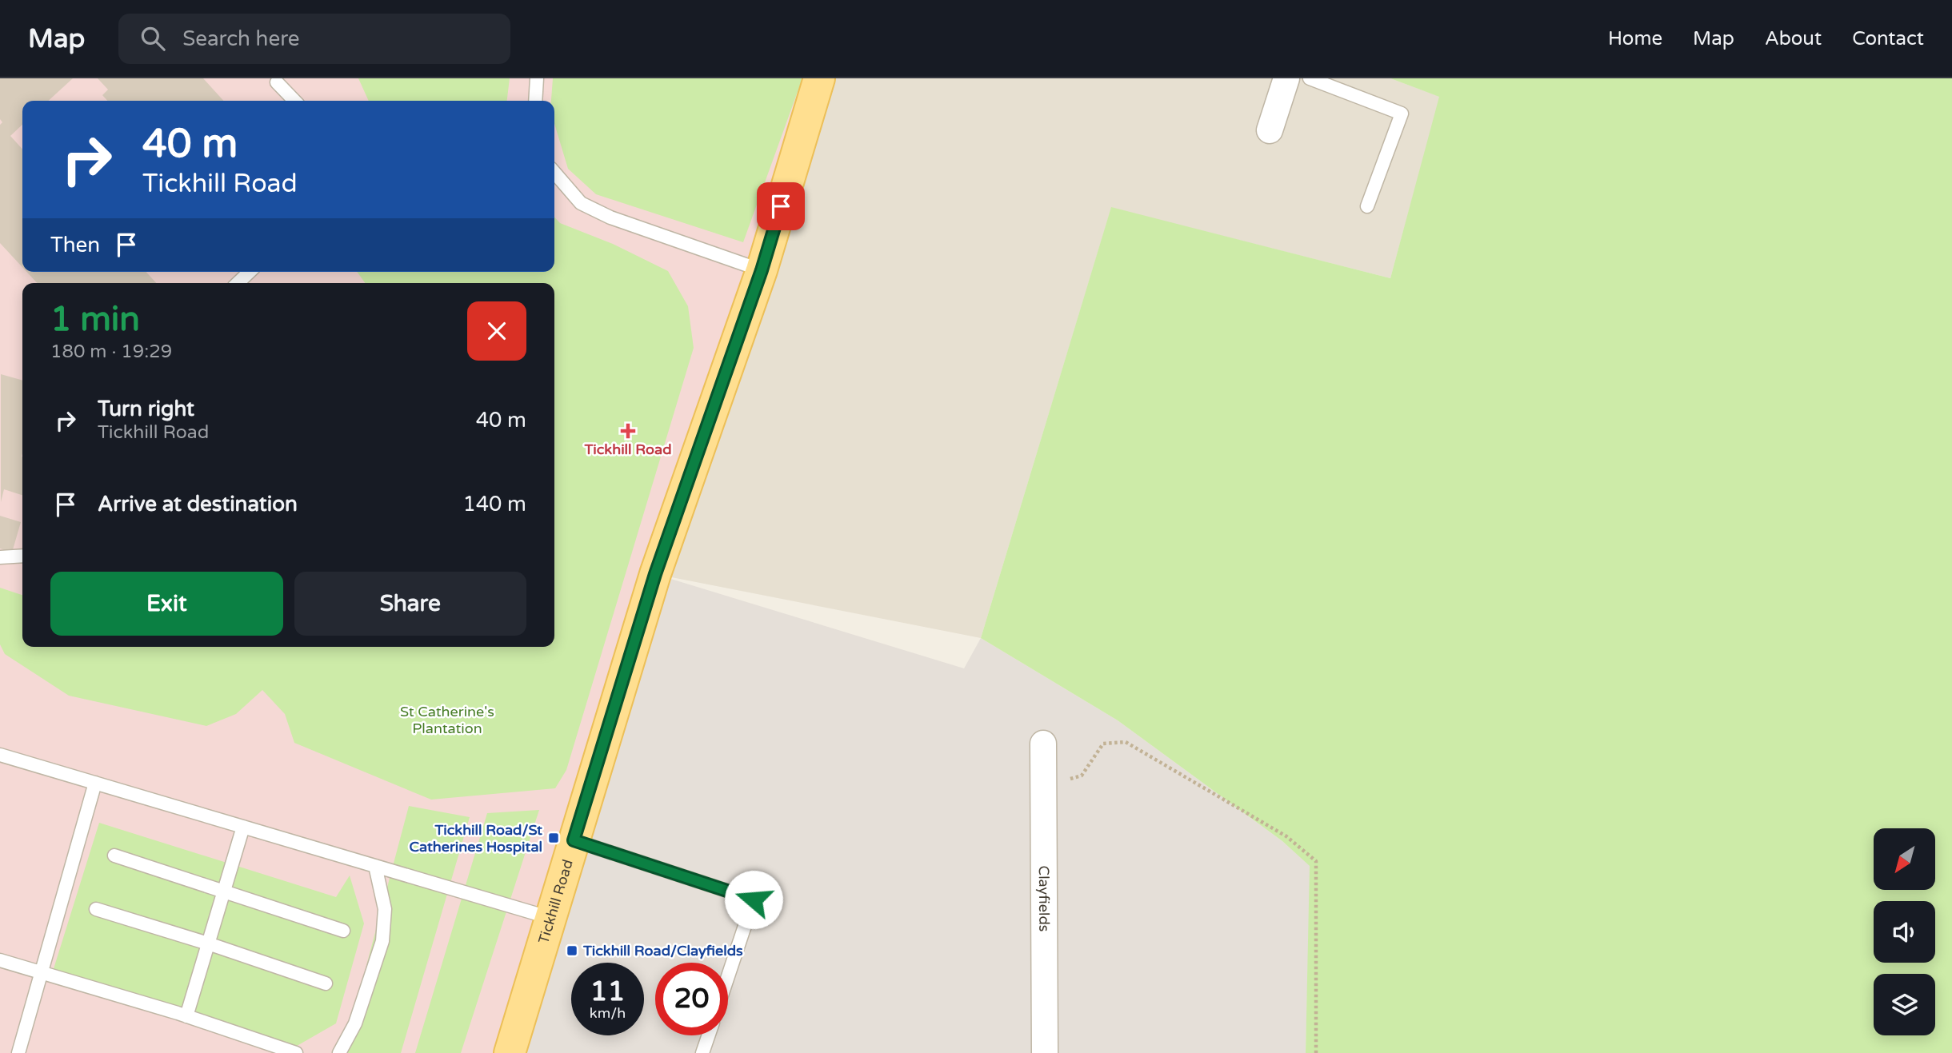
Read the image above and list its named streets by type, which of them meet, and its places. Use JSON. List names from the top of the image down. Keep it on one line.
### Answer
{"streets":{"main road":["Tickhill Road"],"street":["Clayfields"]},"parks":["St Catherine's Plantation"],"places":{"health":["Tickhill Road"],"transit":["Tickhill Road/St Catherines Hospital","Tickhill Road/Clayfields"]},"north":"bottom left","page":{"header":"Map","search":"Search here","nav":["Home","Map","About","Contact"],"turn":["40 m","Tickhill Road"],"then":"Then","heading":["1 min","180 m · 19:29"],"list":[{"name":"Turn right","note":"Tickhill Road","value":"40 m"},{"name":"Arrive at destination","value":"140 m"}],"buttons":["Exit","Share"],"speed":"11 km/h","limit":"20"}}
